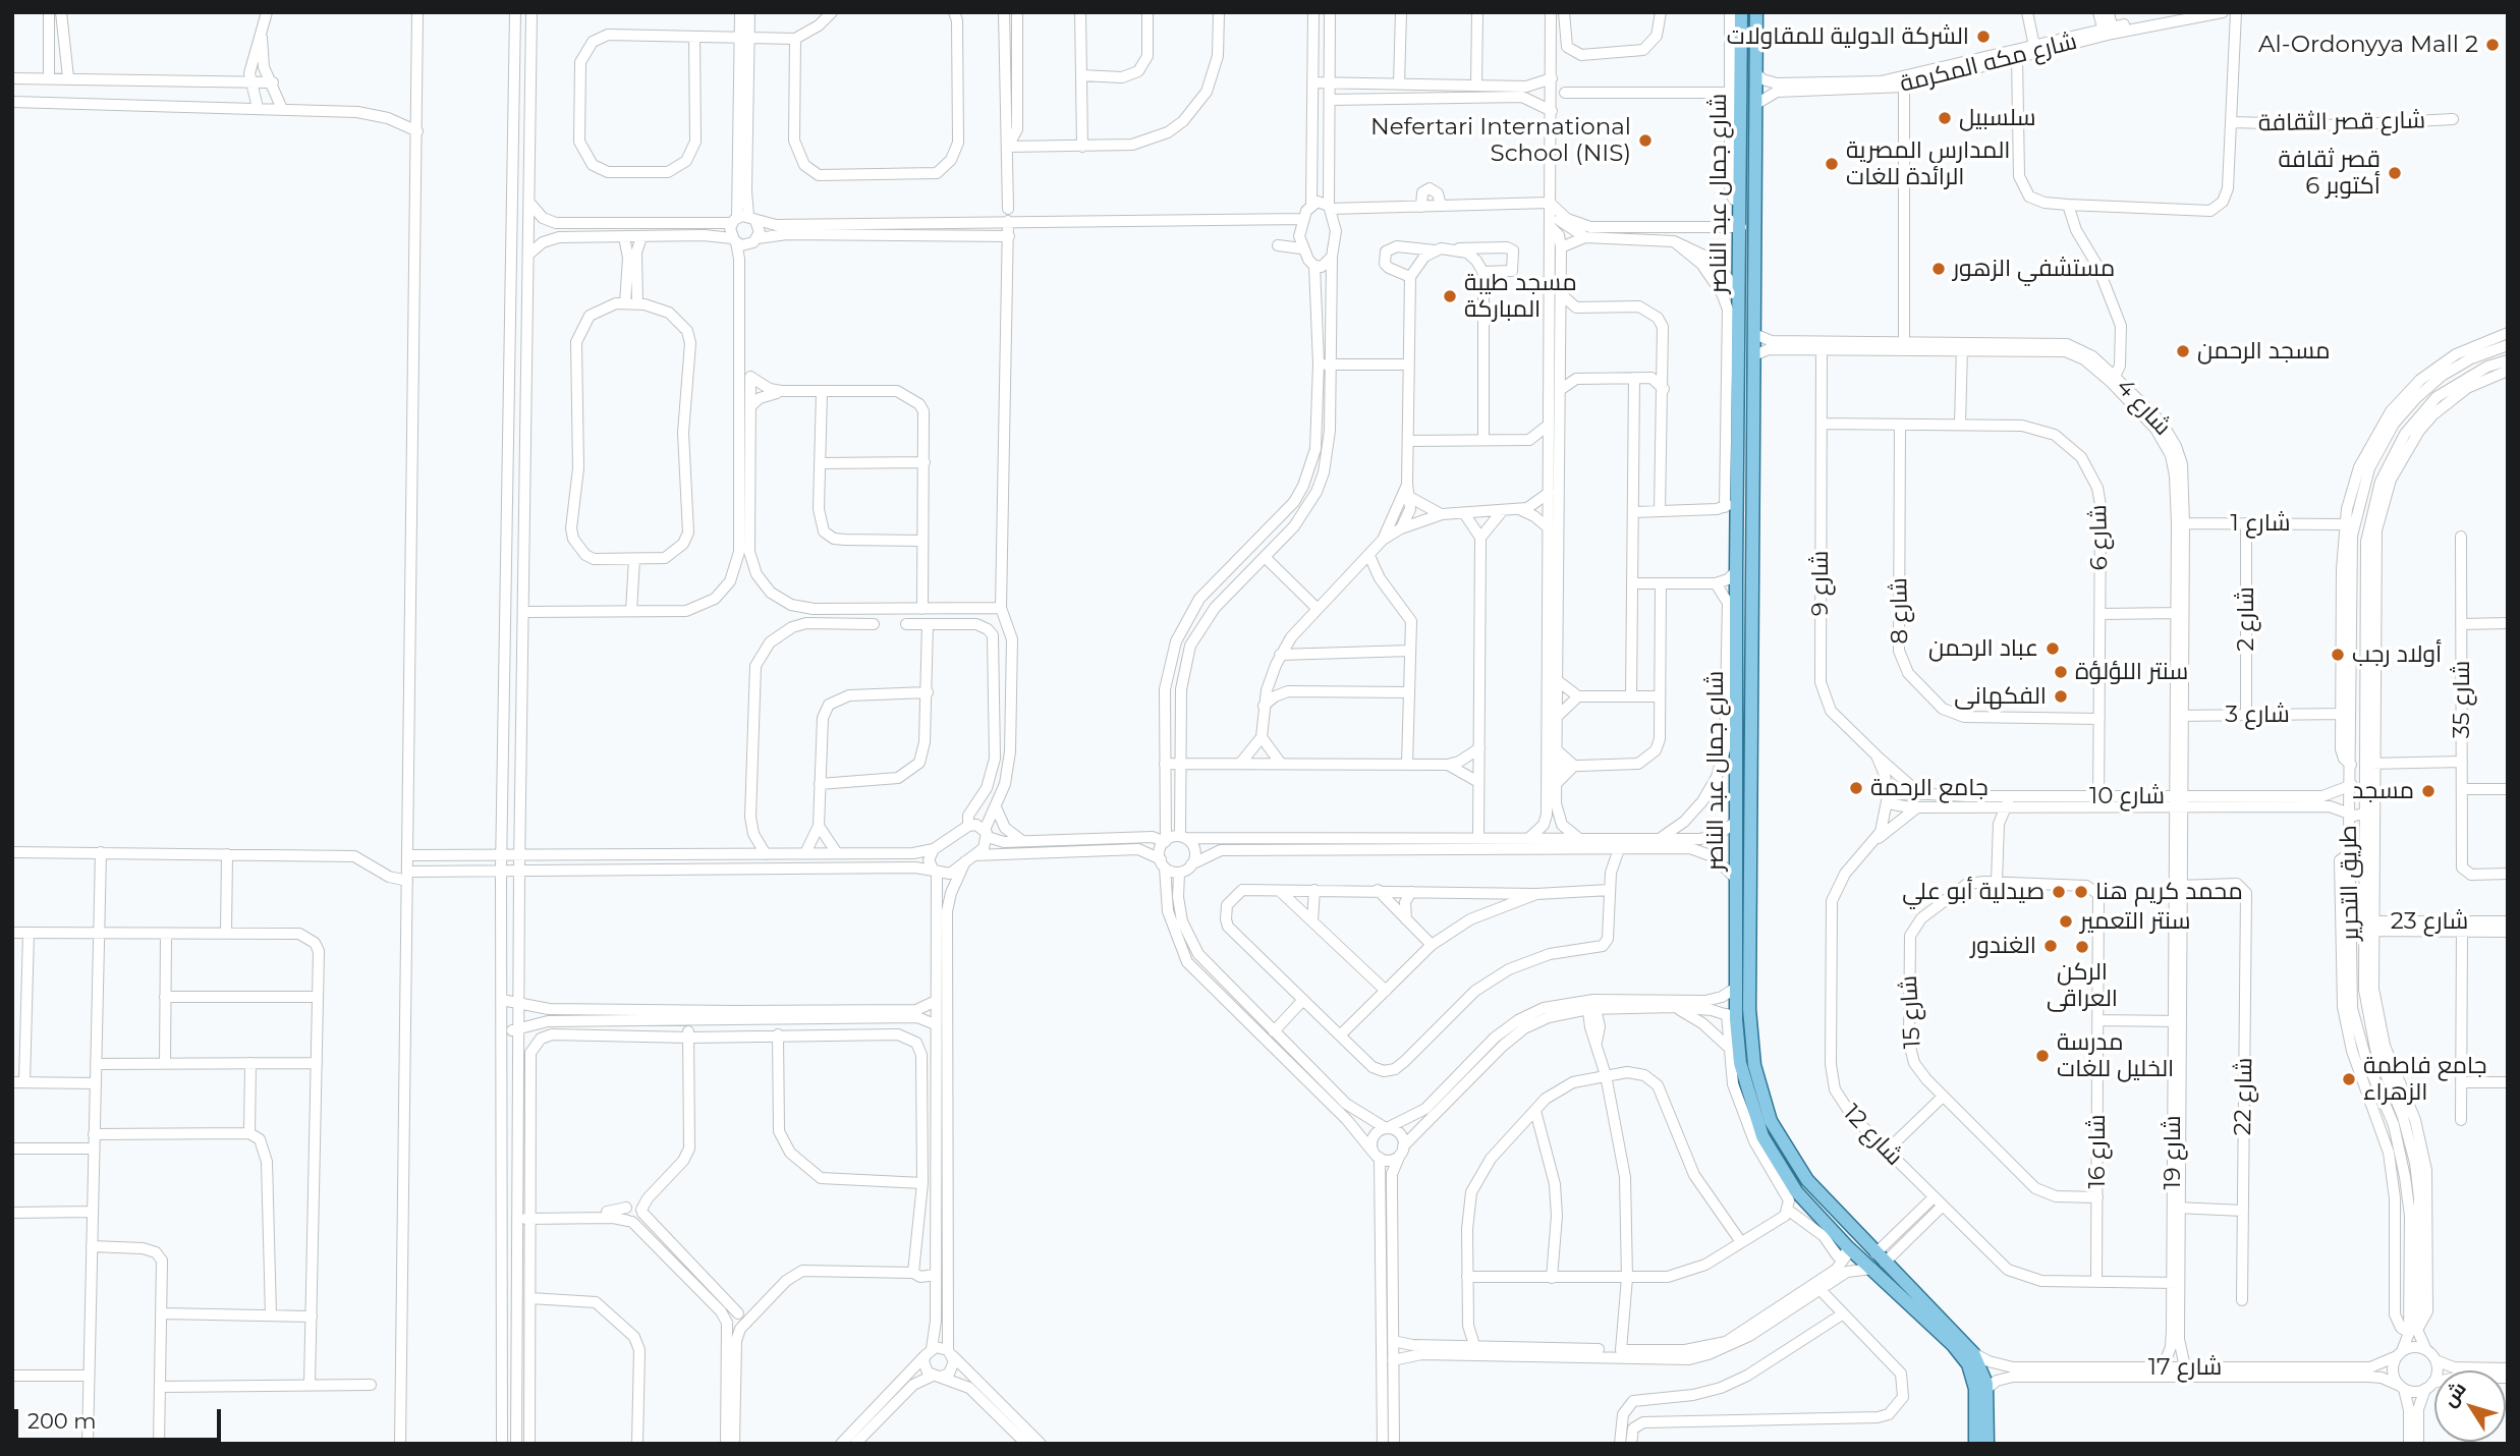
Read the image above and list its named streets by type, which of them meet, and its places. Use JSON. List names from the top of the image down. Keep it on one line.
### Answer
{"streets":{"main road":["شارع جمال عبد الناصر"],"street":["شارع مكه المكرمة","شارع قصر الثقافة","شارع 4","شارع 1","شارع 6","شارع 9","شارع 8","شارع 2","شارع 35","شارع 3","شارع 10","طريق التحرير","شارع 23","شارع 15","شارع 22","شارع 12","شارع 16","شارع 19","شارع 17"]},"crossings":[["شارع مكه المكرمة","شارع جمال عبد الناصر"],["شارع جمال عبد الناصر","شارع 4"],["شارع جمال عبد الناصر","شارع 17"],["شارع 4","شارع 1"],["شارع 4","شارع 9"],["شارع 4","شارع 3"],["شارع 4","شارع 10"],["شارع 4","شارع 19"],["شارع 1","شارع 2"],["شارع 6","شارع 9"],["شارع 6","شارع 8"],["شارع 6","شارع 10"],["شارع 9","شارع 10"],["شارع 9","شارع 12"],["شارع 2","شارع 3"],["شارع 10","طريق التحرير"],["شارع 10","شارع 12"],["شارع 10","شارع 19"],["طريق التحرير","شارع 23"],["طريق التحرير","شارع 17"],["شارع 15","شارع 16"],["شارع 22","شارع 19"],["شارع 12","شارع 16"],["شارع 12","شارع 19"],["شارع 19","شارع 17"]],"places":["الشركة الدولية للمقاولات","Al-Ordonyya Mall 2","سلسبيل","Nefertari International School (NIS)","المدارس المصرية الرائدة للغات","قصر ثقافة 6 أكتوبر","مستشفي الزهور","مسجد طيبة المباركة","مسجد الرحمن","عباد الرحمن","أولاد رجب","سنتر اللؤلؤة","الفكهانى","جامع الرحمة","مسجد","صيدلية أبو علي","محمد كريم هنا","سنتر التعمير","الغندور","الركن العراقى","مدرسة الخليل للغات","جامع فاطمة الزهراء"],"scale_bar":"200 m","north":"top left"}
